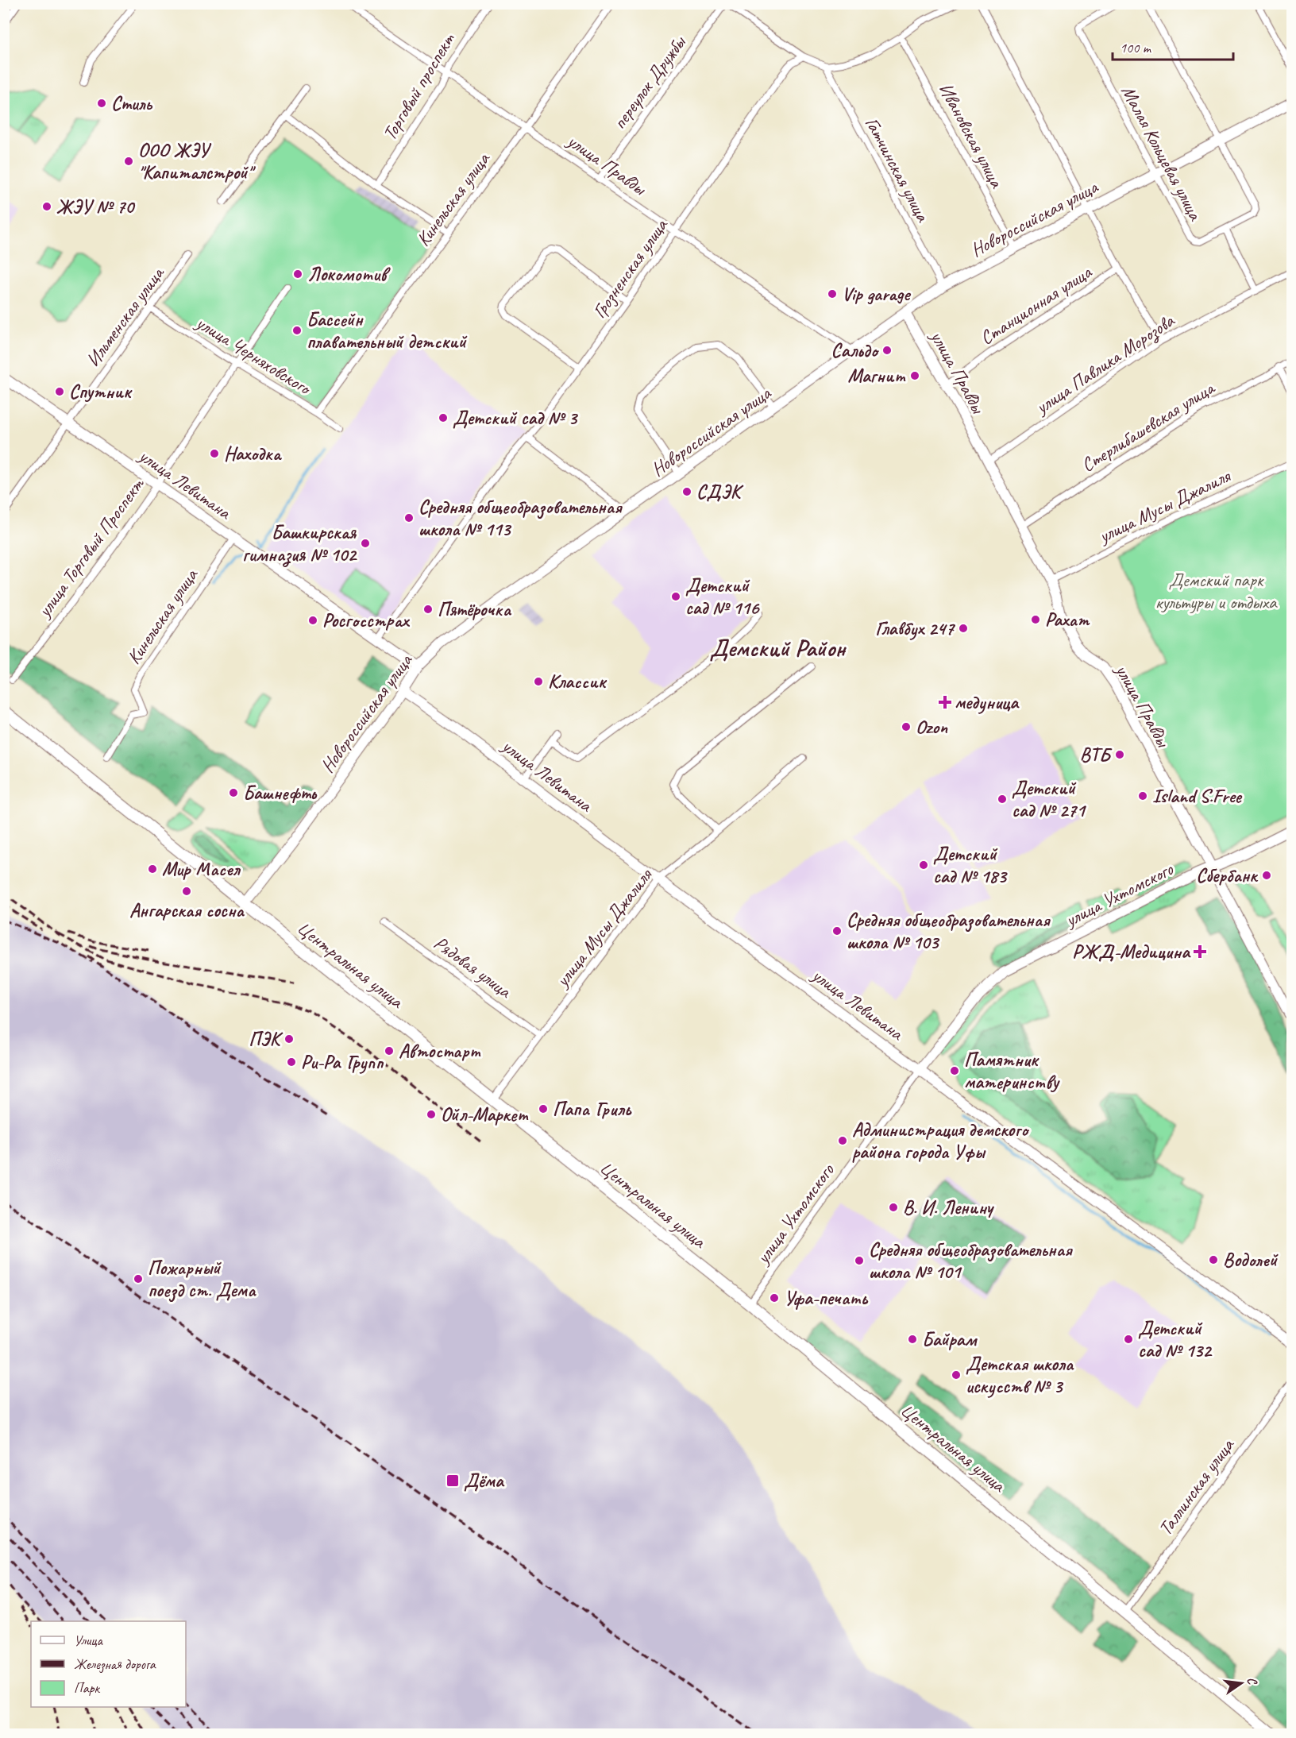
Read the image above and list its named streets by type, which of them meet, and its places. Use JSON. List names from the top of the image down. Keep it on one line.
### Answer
{"streets":{"main road":["улица Правды","Новороссийская улица","улица Левитана","улица Ухтомского","Центральная улица"],"street":["переулок Дружбы","Торговый проспект","Ивановская улица","Малая Кольцевая улица","Гатчинская улица","Кинельская улица","Грозненская улица","Станционная улица","Ильменская улица","улица Черняховского","улица Павлика Морозова","Стерлибашевская улица","улица Мусы Джалиля","улица Торговый Проспект","Рядовая улица","Таллинская улица"]},"crossings":[["переулок Дружбы","улица Правды"],["Торговый проспект","улица Правды"],["Ивановская улица","Новороссийская улица"],["Малая Кольцевая улица","Новороссийская улица"],["Малая Кольцевая улица","улица Павлика Морозова"],["улица Правды","Кинельская улица"],["улица Правды","Новороссийская улица"],["улица Правды","Грозненская улица"],["улица Правды","Станционная улица"],["улица Правды","улица Павлика Морозова"],["улица Правды","Стерлибашевская улица"],["улица Правды","улица Мусы Джалиля"],["улица Правды","улица Ухтомского"],["Гатчинская улица","Новороссийская улица"],["Кинельская улица","улица Черняховского"],["Кинельская улица","улица Левитана"],["Новороссийская улица","улица Левитана"],["Новороссийская улица","Центральная улица"],["Грозненская улица","улица Левитана"],["Ильменская улица","улица Черняховского"],["Ильменская улица","улица Левитана"],["улица Черняховского","улица Торговый Проспект"],["улица Левитана","улица Мусы Джалиля"],["улица Левитана","улица Торговый Проспект"],["улица Левитана","улица Ухтомского"],["улица Мусы Джалиля","Центральная улица"],["улица Мусы Джалиля","Рядовая улица"],["улица Ухтомского","Центральная улица"],["Центральная улица","Таллинская улица"]],"districts":["Демский Район"],"parks":["Демский парк культуры и отдыха"],"places":{"other":["Стиль","ООО ЖЭУ \"Капиталстрой\"","ЖЭУ № 70","Локомотив","Vip garage","Бассейн плавательный детский","Сальдо","Магнит","Спутник","Детский сад № 3","Находка","СДЭК","Средняя общеобразовательная школа № 113","Башкирская гимназия № 102","Детский сад № 116","Пятёрочка","Рахат","Росгосстрах","Главбух 247","Классик","Ozon","ВТБ","Башнефть","Island S.Free","Детский сад № 271","Детский сад № 183","Мир Масел","Сбербанк","Ангарская сосна","Средняя общеобразовательная школа № 103","ПЭК","Автостарт","Ри-Ра Групп","Памятник материнству","Папа Гриль","Ойл-Маркет","Администрация демского района города Уфы","В. И. Ленину","Водолей","Средняя общеобразовательная школа № 101","Пожарный поезд ст. Дема","Уфа-печать","Байрам","Детский сад № 132","Детская школа искусств № 3"],"health":["медуница","РЖД-Медицина"],"transit":["Дёма"]},"legend":["Улица","Железная дорога","Парк"],"scale_bar":"100 m","north":"right"}
